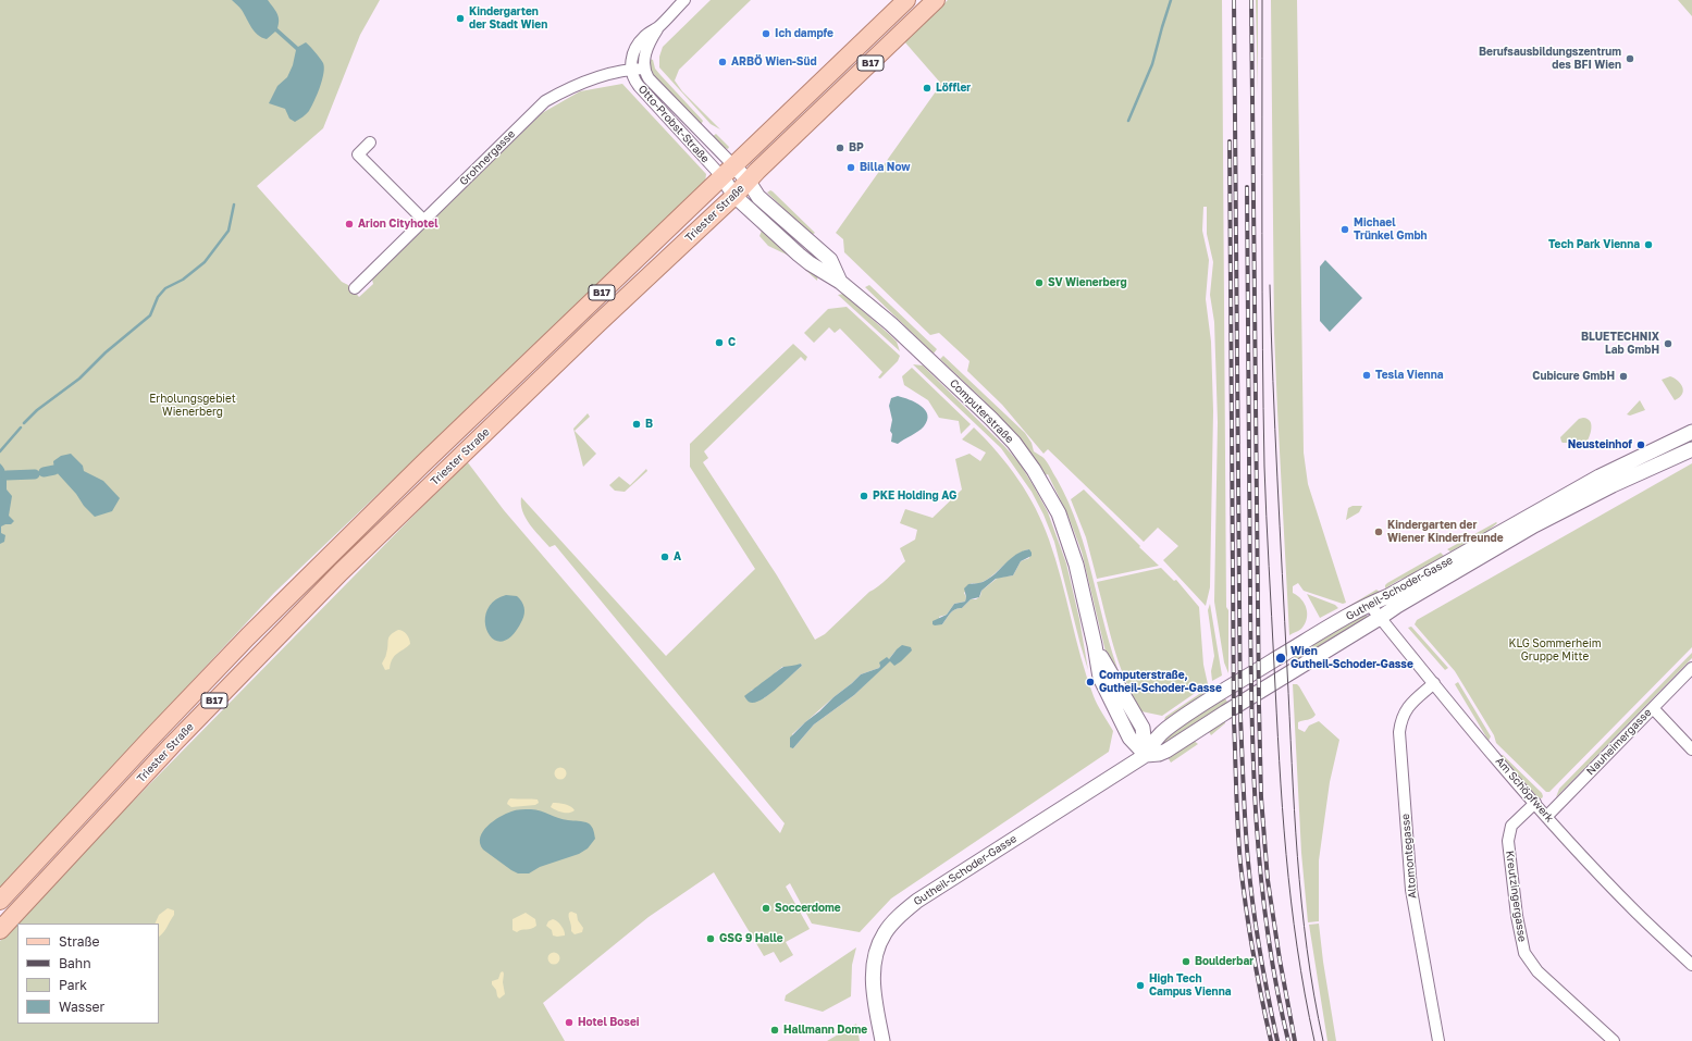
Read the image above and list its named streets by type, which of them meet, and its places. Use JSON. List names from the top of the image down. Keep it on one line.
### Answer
{"streets":{"main road":["B17","Triester Straße"],"street":["Otto-Probst-Straße","Grohnergasse","Computerstraße","Gutheil-Schoder-Gasse","Nauheimergasse","Am Schöpfwerk","Altomontegasse","Kreutzingergasse"]},"crossings":[["Otto-Probst-Straße","Grohnergasse"],["Otto-Probst-Straße","Triester Straße"],["Otto-Probst-Straße","Computerstraße"],["Triester Straße","Computerstraße"],["Computerstraße","Gutheil-Schoder-Gasse"],["Gutheil-Schoder-Gasse","Am Schöpfwerk"],["Nauheimergasse","Am Schöpfwerk"],["Am Schöpfwerk","Altomontegasse"],["Am Schöpfwerk","Kreutzingergasse"]],"parks":["Erholungsgebiet Wienerberg","KLG Sommerheim Gruppe Mitte"],"places":["Kindergarten der Stadt Wien","Ich dampfe","Berufsausbildungszentrum des BFI Wien","ARBÖ Wien-Süd","Löffler","BP","Billa Now","Arion Cityhotel","Michael Trünkel Gmbh","Tech Park Vienna","SV Wienerberg","C","BLUETECHNIX Lab GmbH","Tesla Vienna","Cubicure GmbH","B","Neusteinhof","PKE Holding AG","Kindergarten der Wiener Kinderfreunde","A","Wien Gutheil-Schoder-Gasse","Computerstraße, Gutheil-Schoder-Gasse","Soccerdome","GSG 9 Halle","Boulderbar","High Tech Campus Vienna","Hotel Bosei","Hallmann Dome"],"legend":["Straße","Bahn","Park","Wasser"]}
